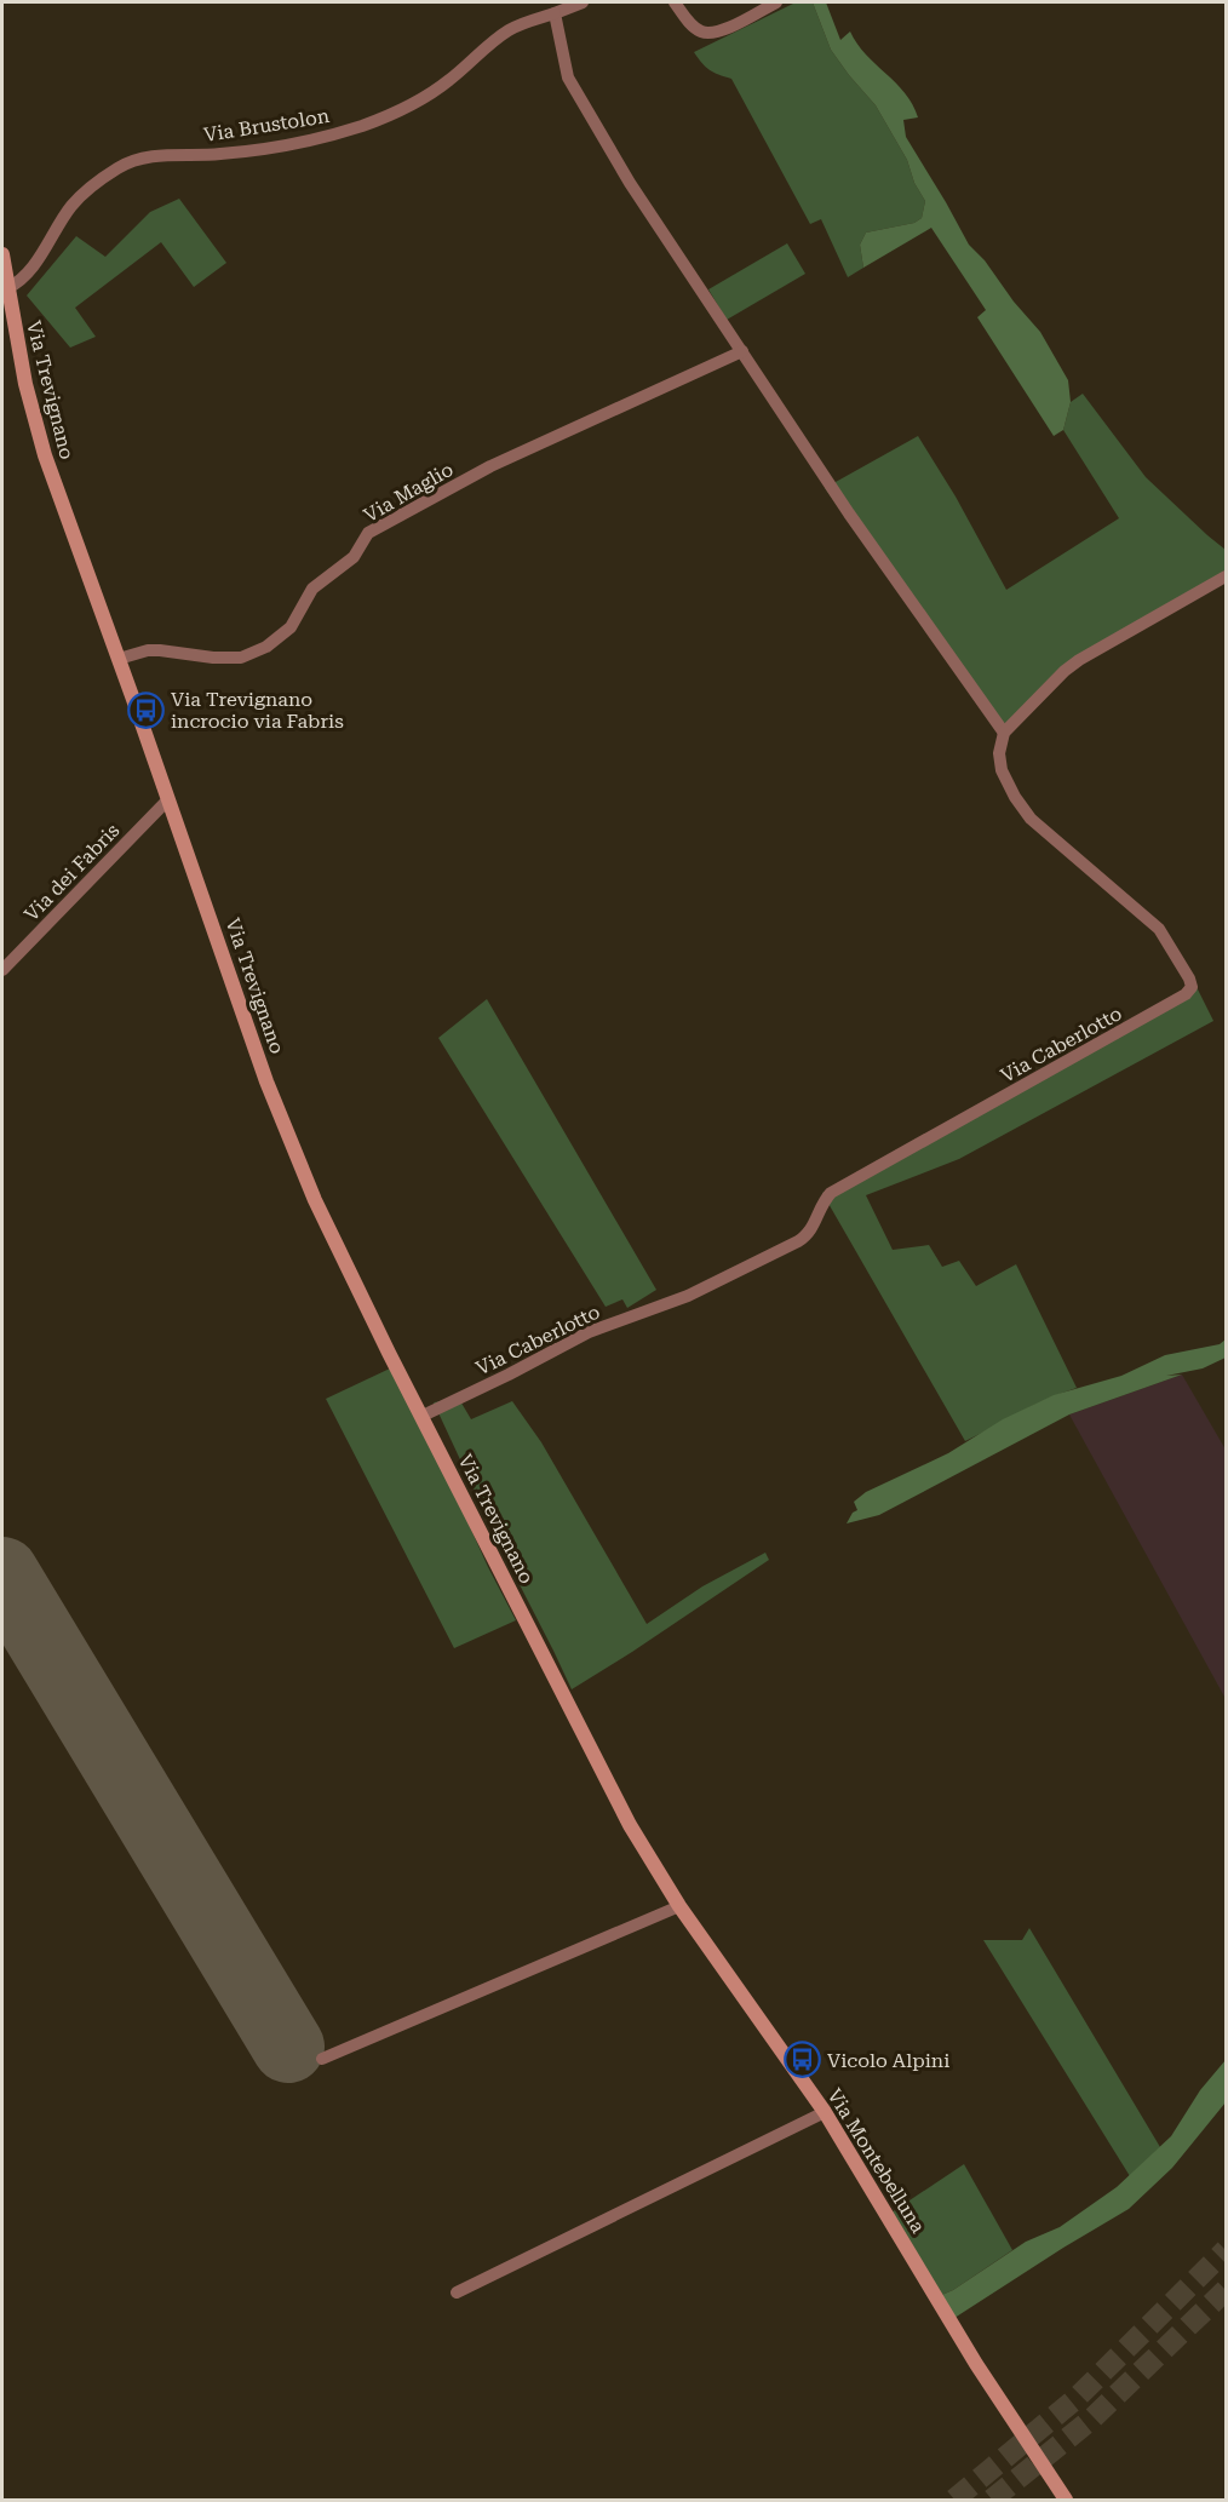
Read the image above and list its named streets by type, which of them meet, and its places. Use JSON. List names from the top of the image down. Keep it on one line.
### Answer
{"streets":{"main road":["Via Trevignano","Via Montebelluna"],"street":["Via Brustolon","Via Maglio","Via dei Fabris","Via Caberlotto"]},"crossings":[["Via Brustolon","Via Trevignano"],["Via Trevignano","Via Maglio"],["Via Trevignano","Via dei Fabris"],["Via Trevignano","Via Caberlotto"],["Via Trevignano","Via Montebelluna"]],"places":{"bus stop":["Via Trevignano incrocio via Fabris","Vicolo Alpini"]}}
